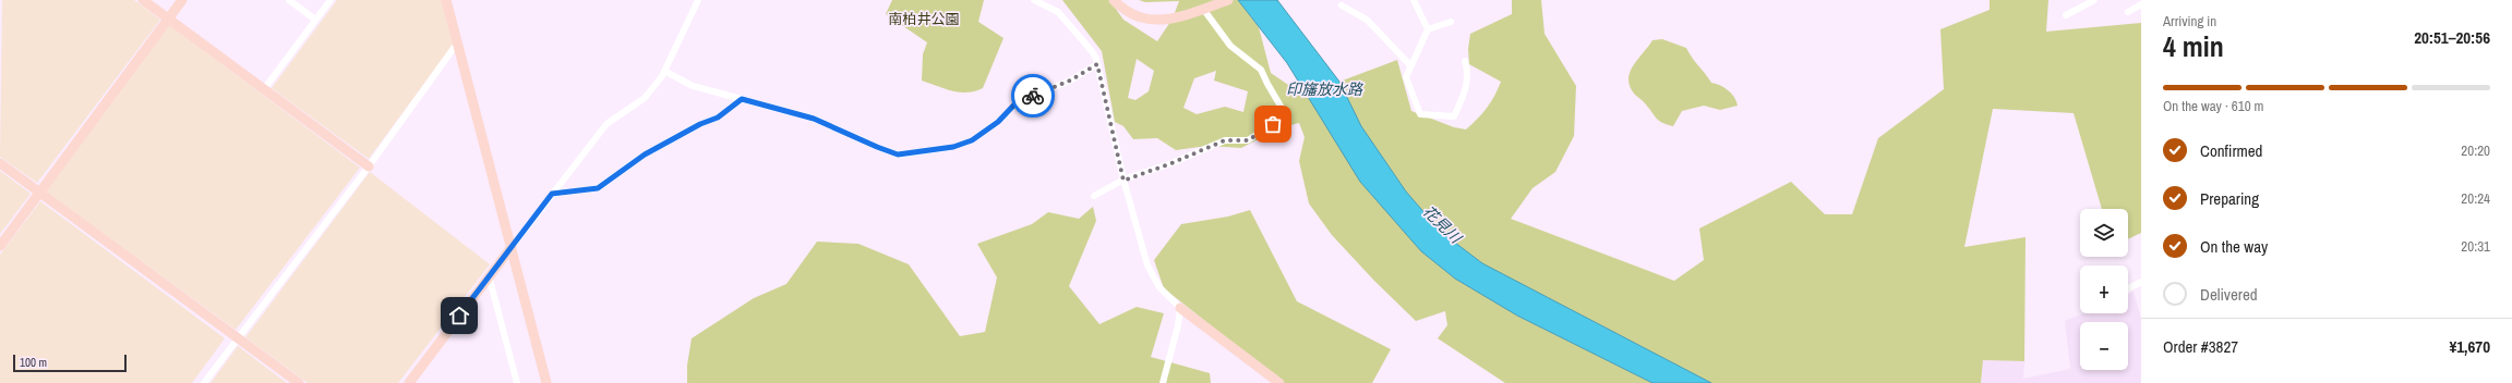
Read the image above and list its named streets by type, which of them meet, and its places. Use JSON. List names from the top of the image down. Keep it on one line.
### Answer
{"water":["印旛放水路","花見川"],"parks":["南柏井公園"],"scale_bar":"100 m","page":{"heading":["4 min","Arriving in","20:51–20:56"],"panel":["Order #3827","¥1,670"],"bar":"On the way · 610 m","list":[["Confirmed","20:20"],["Preparing","20:24"],["On the way","20:31"],"Delivered"],"map_buttons":["+","−"],"scale":"100 m"}}
